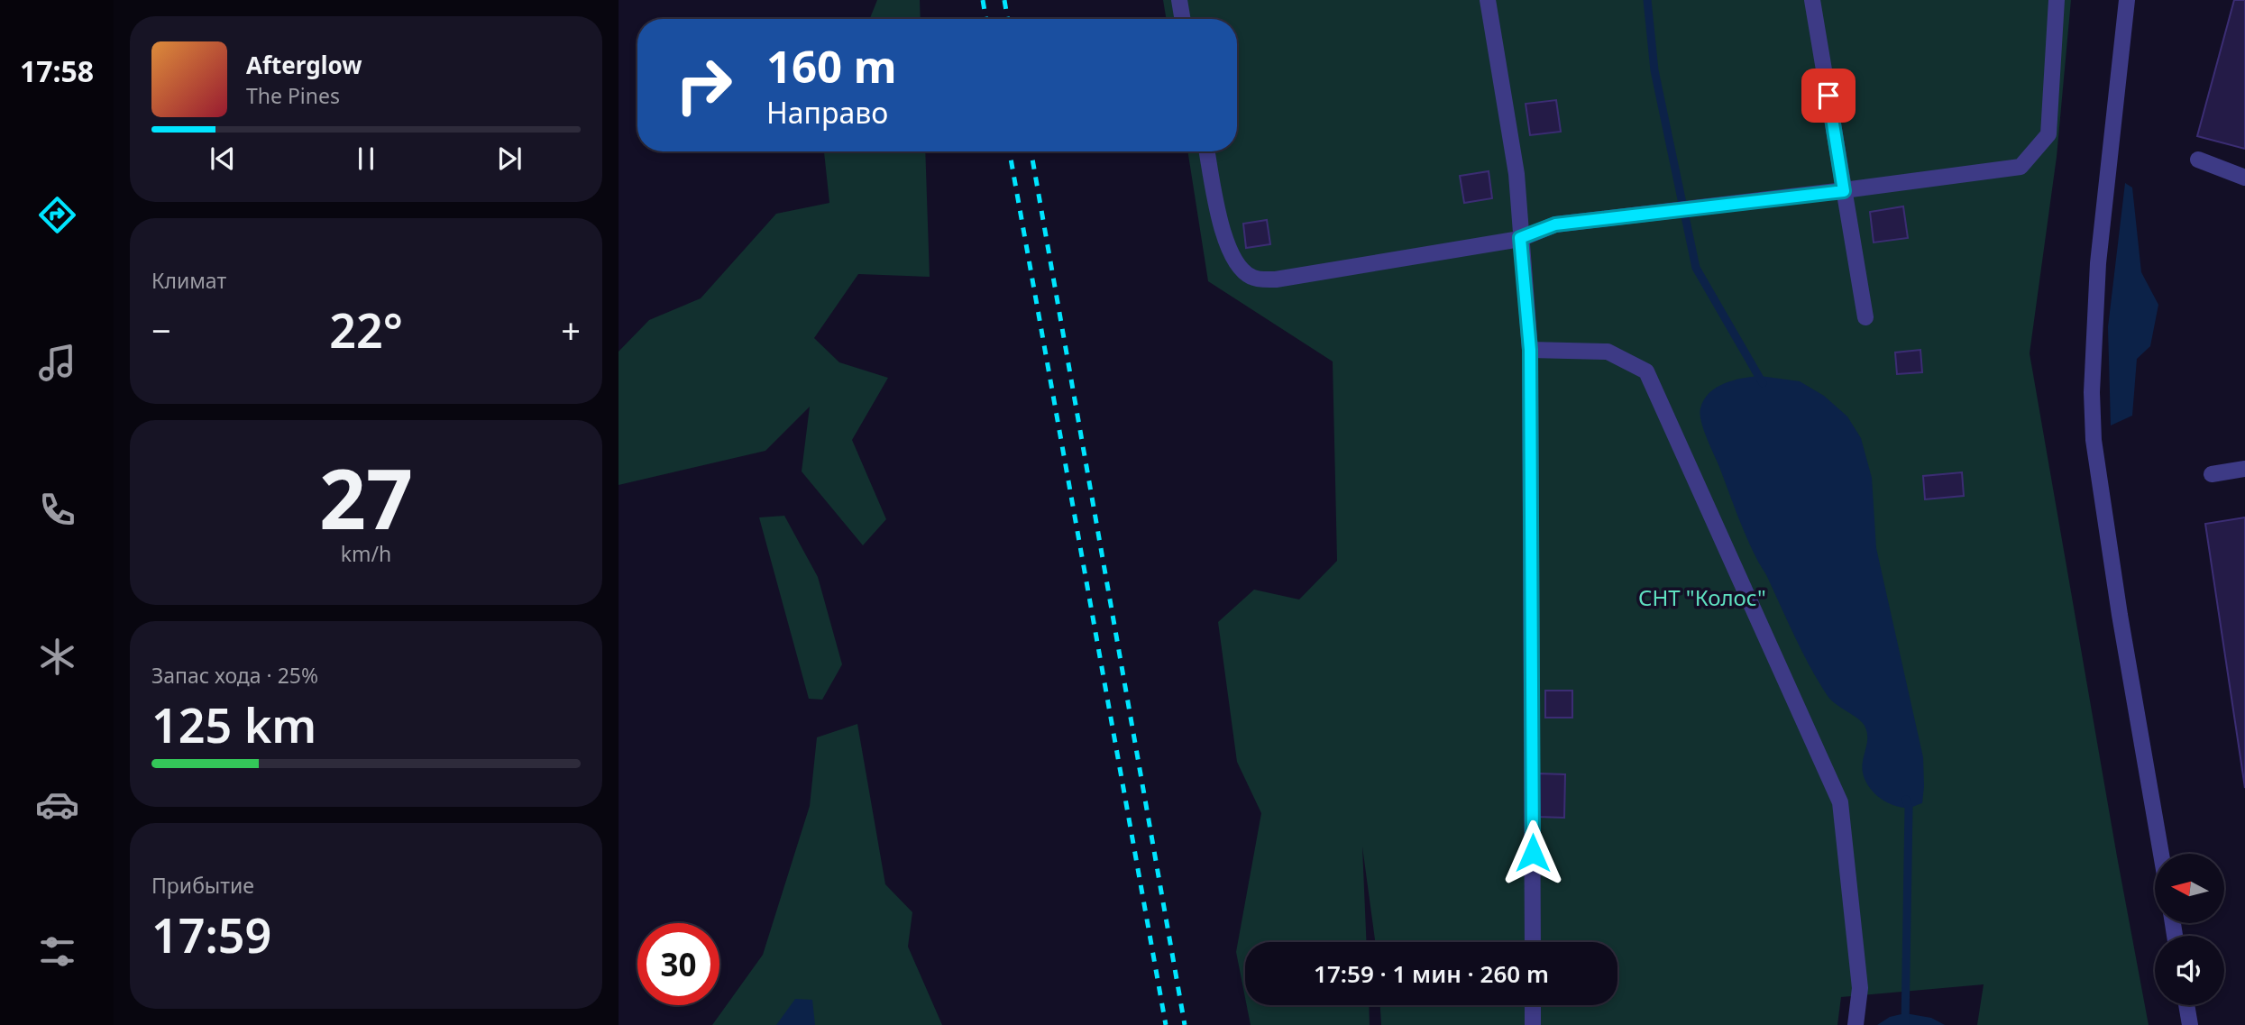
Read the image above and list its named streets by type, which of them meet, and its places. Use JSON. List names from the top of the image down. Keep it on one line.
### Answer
{"parks":["СНТ \"Колос\""],"north":"left","page":{"tabs":"17:58","turn":["160 m","Направо"],"song":["Afterglow","The Pines"],"tile":["Климат",["27","km/h"],["Запас хода · 25%","125 km"],["Прибытие","17:59"]],"heat":["−","22°","+"],"limit":"30","trip":"17:59 · 1 мин · 260 m"}}
